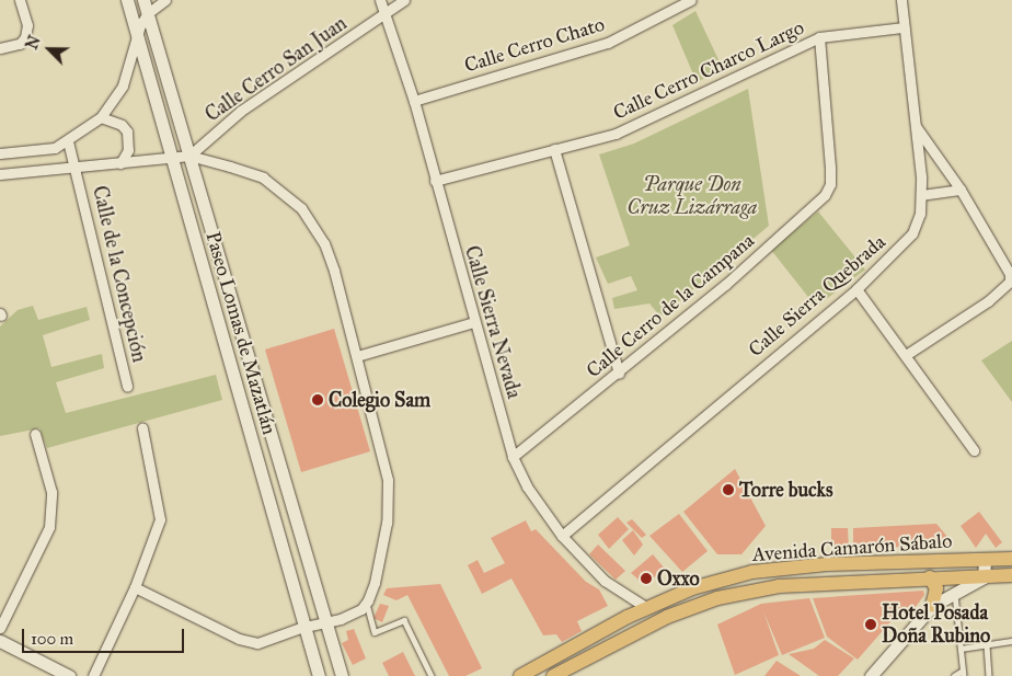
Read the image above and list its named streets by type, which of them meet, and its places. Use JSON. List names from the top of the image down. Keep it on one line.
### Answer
{"streets":{"main road":["Avenida Camarón Sábalo"],"street":["Calle Cerro Chato","Calle Cerro San Juan","Calle Cerro Charco Largo","Calle de la Concepción","Calle Sierra Quebrada","Calle Cerro de la Campana","Calle Sierra Nevada","Paseo Lomas de Mazatlán"]},"crossings":[["Calle Cerro Chato","Calle Sierra Nevada"],["Calle Cerro San Juan","Calle Sierra Nevada"],["Calle Cerro San Juan","Paseo Lomas de Mazatlán"],["Calle Cerro Charco Largo","Calle Sierra Quebrada"],["Calle Cerro Charco Largo","Calle Cerro de la Campana"],["Calle Cerro Charco Largo","Calle Sierra Nevada"],["Calle Sierra Quebrada","Calle Sierra Nevada"],["Calle Cerro de la Campana","Calle Sierra Nevada"],["Calle Sierra Nevada","Avenida Camarón Sábalo"]],"parks":["Parque Don Cruz Lizárraga"],"places":["Colegio Sam","Torre bucks","Oxxo","Hotel Posada Doña Rubino"],"scale_bar":"100 m","north":"top left"}
